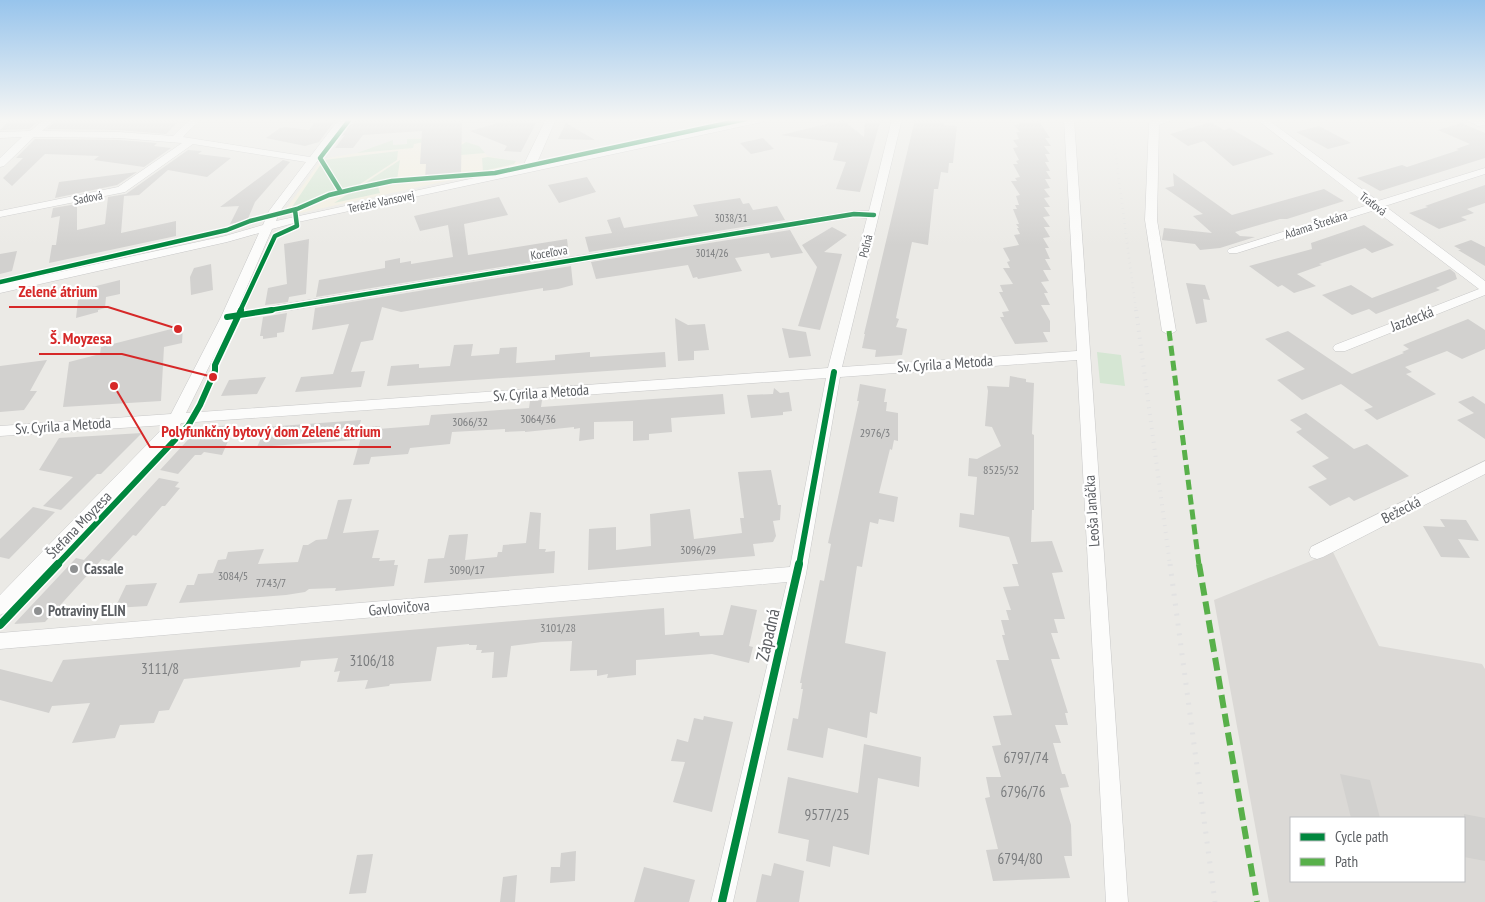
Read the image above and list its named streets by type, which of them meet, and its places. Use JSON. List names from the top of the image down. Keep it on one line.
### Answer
{"streets":{"street":["Sadová","Terézie Vansovej","Traťová","Adama Štrekára","Poľná","Koceľova","Jazdecká","Sv. Cyrila a Metoda","Bežecká","Leoša Janáčka","Štefana Moyzesa","Gavlovičova","Západná"]},"crossings":[["Terézie Vansovej","Štefana Moyzesa"],["Traťová","Adama Štrekára"],["Poľná","Koceľova"],["Poľná","Sv. Cyrila a Metoda"],["Poľná","Západná"],["Koceľova","Štefana Moyzesa"],["Sv. Cyrila a Metoda","Leoša Janáčka"],["Sv. Cyrila a Metoda","Štefana Moyzesa"],["Sv. Cyrila a Metoda","Západná"],["Gavlovičova","Západná"]],"places":["Zelené átrium","Š. Moyzesa","Polyfunkčný bytový dom Zelené átrium","Cassale","Potraviny ELIN"],"house_numbers":["3038/31","3014/26","3064/36","3066/32","2976/3","8525/52","3096/29","3090/17","3084/5","7743/7","3101/28","3106/18","3111/8","6797/74","6796/76","9577/25","6794/80"],"legend":["Cycle path","Path"]}
